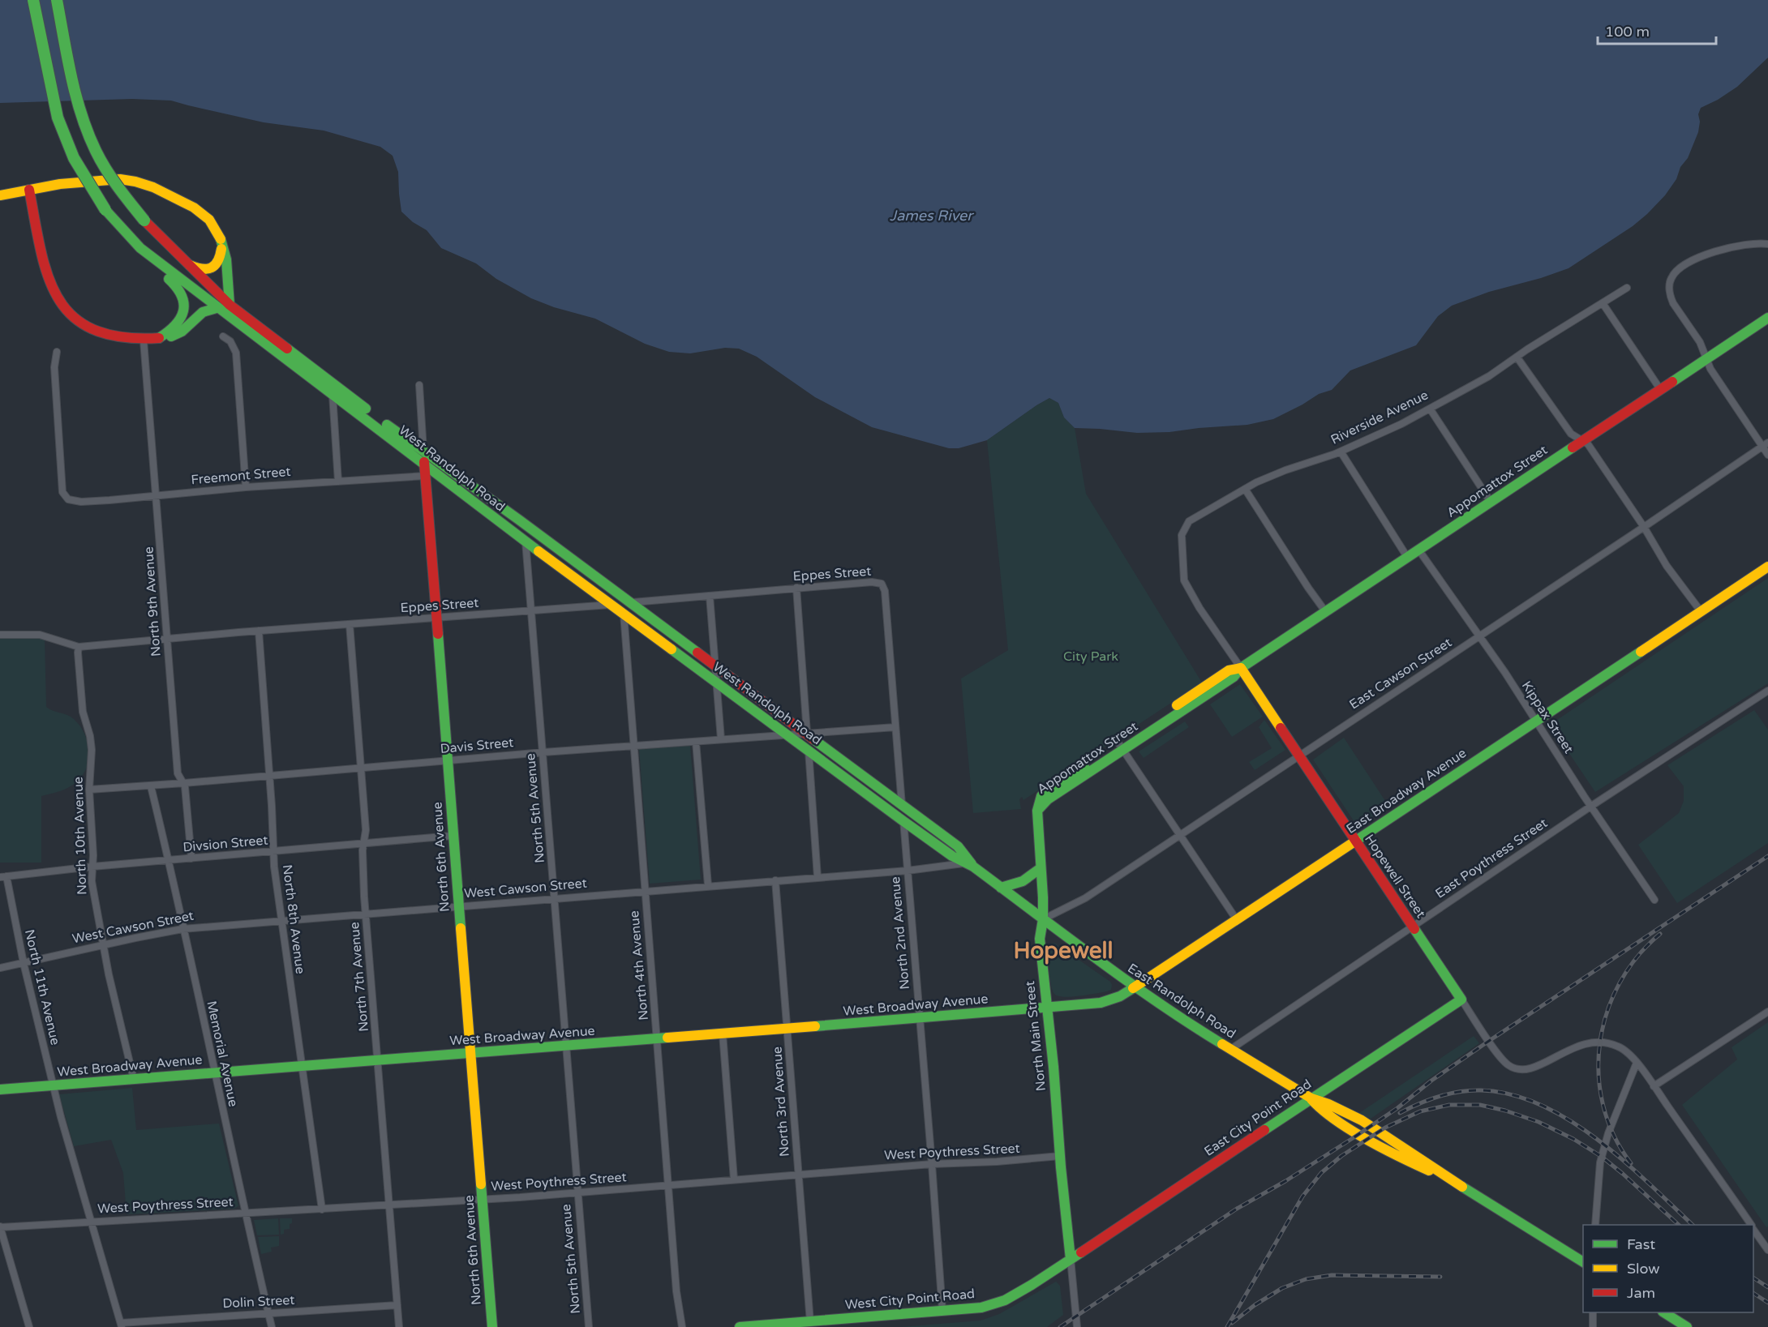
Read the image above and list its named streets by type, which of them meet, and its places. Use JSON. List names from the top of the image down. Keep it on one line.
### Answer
{"streets":{"main road":["West Randolph Road","Appomattox Street","East Broadway Avenue","North 6th Avenue","Hopewell Street","East Randolph Road","West Broadway Avenue","North Main Street","East City Point Road","West City Point Road"],"street":["Riverside Avenue","Freemont Street","Eppes Street","North 9th Avenue","East Cawson Street","Kippax Street","Davis Street","North 5th Avenue","North 10th Avenue","Divsion Street","East Poythress Street","West Cawson Street","North 8th Avenue","North 2nd Avenue","North 4th Avenue","North 7th Avenue","North 11th Avenue","Memorial Avenue","North 3rd Avenue","West Poythress Street","Dolin Street"]},"crossings":[["Riverside Avenue","Hopewell Street"],["West Randolph Road","Freemont Street"],["West Randolph Road","Eppes Street"],["West Randolph Road","East Cawson Street"],["West Randolph Road","Davis Street"],["West Randolph Road","North 5th Avenue"],["West Randolph Road","North 6th Avenue"],["West Randolph Road","West Cawson Street"],["West Randolph Road","North 2nd Avenue"],["West Randolph Road","North 4th Avenue"],["West Randolph Road","East Randolph Road"],["West Randolph Road","North Main Street"],["Freemont Street","North 9th Avenue"],["Freemont Street","North 6th Avenue"],["Appomattox Street","Kippax Street"],["Appomattox Street","Hopewell Street"],["Appomattox Street","North Main Street"],["Eppes Street","North 9th Avenue"],["Eppes Street","North 5th Avenue"],["Eppes Street","North 10th Avenue"],["Eppes Street","North 6th Avenue"],["Eppes Street","North 8th Avenue"],["Eppes Street","North 2nd Avenue"],["Eppes Street","North 7th Avenue"],["North 9th Avenue","Davis Street"],["North 9th Avenue","Divsion Street"],["East Cawson Street","Kippax Street"],["East Cawson Street","Hopewell Street"],["East Cawson Street","East Randolph Road"],["East Cawson Street","North Main Street"],["Kippax Street","East Broadway Avenue"],["Kippax Street","East Poythress Street"],["Davis Street","North 5th Avenue"],["Davis Street","North 10th Avenue"],["Davis Street","North 6th Avenue"],["Davis Street","North 8th Avenue"],["Davis Street","North 2nd Avenue"],["Davis Street","North 4th Avenue"],["Davis Street","North 7th Avenue"],["Davis Street","Memorial Avenue"],["East Broadway Avenue","Hopewell Street"],["East Broadway Avenue","East Randolph Road"],["East Broadway Avenue","West Broadway Avenue"],["East Broadway Avenue","North Main Street"],["North 5th Avenue","West Cawson Street"],["North 5th Avenue","West Broadway Avenue"],["North 5th Avenue","West Poythress Street"],["North 10th Avenue","Divsion Street"],["North 10th Avenue","West Cawson Street"],["North 10th Avenue","West Broadway Avenue"],["Divsion Street","North 6th Avenue"],["Divsion Street","North 8th Avenue"],["Divsion Street","North 7th Avenue"],["Divsion Street","North 11th Avenue"],["Divsion Street","Memorial Avenue"],["North 6th Avenue","West Cawson Street"],["North 6th Avenue","West Broadway Avenue"],["North 6th Avenue","West Poythress Street"],["East Poythress Street","Hopewell Street"],["East Poythress Street","East Randolph Road"],["Hopewell Street","East City Point Road"],["West Cawson Street","North 8th Avenue"],["West Cawson Street","North 2nd Avenue"],["West Cawson Street","North 4th Avenue"],["West Cawson Street","North 7th Avenue"],["West Cawson Street","North 11th Avenue"],["West Cawson Street","Memorial Avenue"],["West Cawson Street","North 3rd Avenue"],["North 8th Avenue","West Broadway Avenue"],["North 8th Avenue","West Poythress Street"],["North 2nd Avenue","West Broadway Avenue"],["North 2nd Avenue","West Poythress Street"],["North 2nd Avenue","West City Point Road"],["North 4th Avenue","West Broadway Avenue"],["North 4th Avenue","West Poythress Street"],["North 7th Avenue","West Broadway Avenue"],["North 7th Avenue","West Poythress Street"],["North 7th Avenue","Dolin Street"],["North 11th Avenue","West Broadway Avenue"],["North 11th Avenue","West Poythress Street"],["North 11th Avenue","Dolin Street"],["East Randolph Road","North Main Street"],["East Randolph Road","East City Point Road"],["West Broadway Avenue","North Main Street"],["West Broadway Avenue","Memorial Avenue"],["West Broadway Avenue","North 3rd Avenue"],["North Main Street","East City Point Road"],["North Main Street","West Poythress Street"],["North Main Street","West City Point Road"],["Memorial Avenue","West Poythress Street"],["Memorial Avenue","Dolin Street"],["North 3rd Avenue","West Poythress Street"],["North 3rd Avenue","West City Point Road"],["East City Point Road","West City Point Road"]],"districts":["Hopewell"],"water":["James River"],"parks":["City Park"],"legend":["Fast","Slow","Jam"],"scale_bar":"100 m"}
